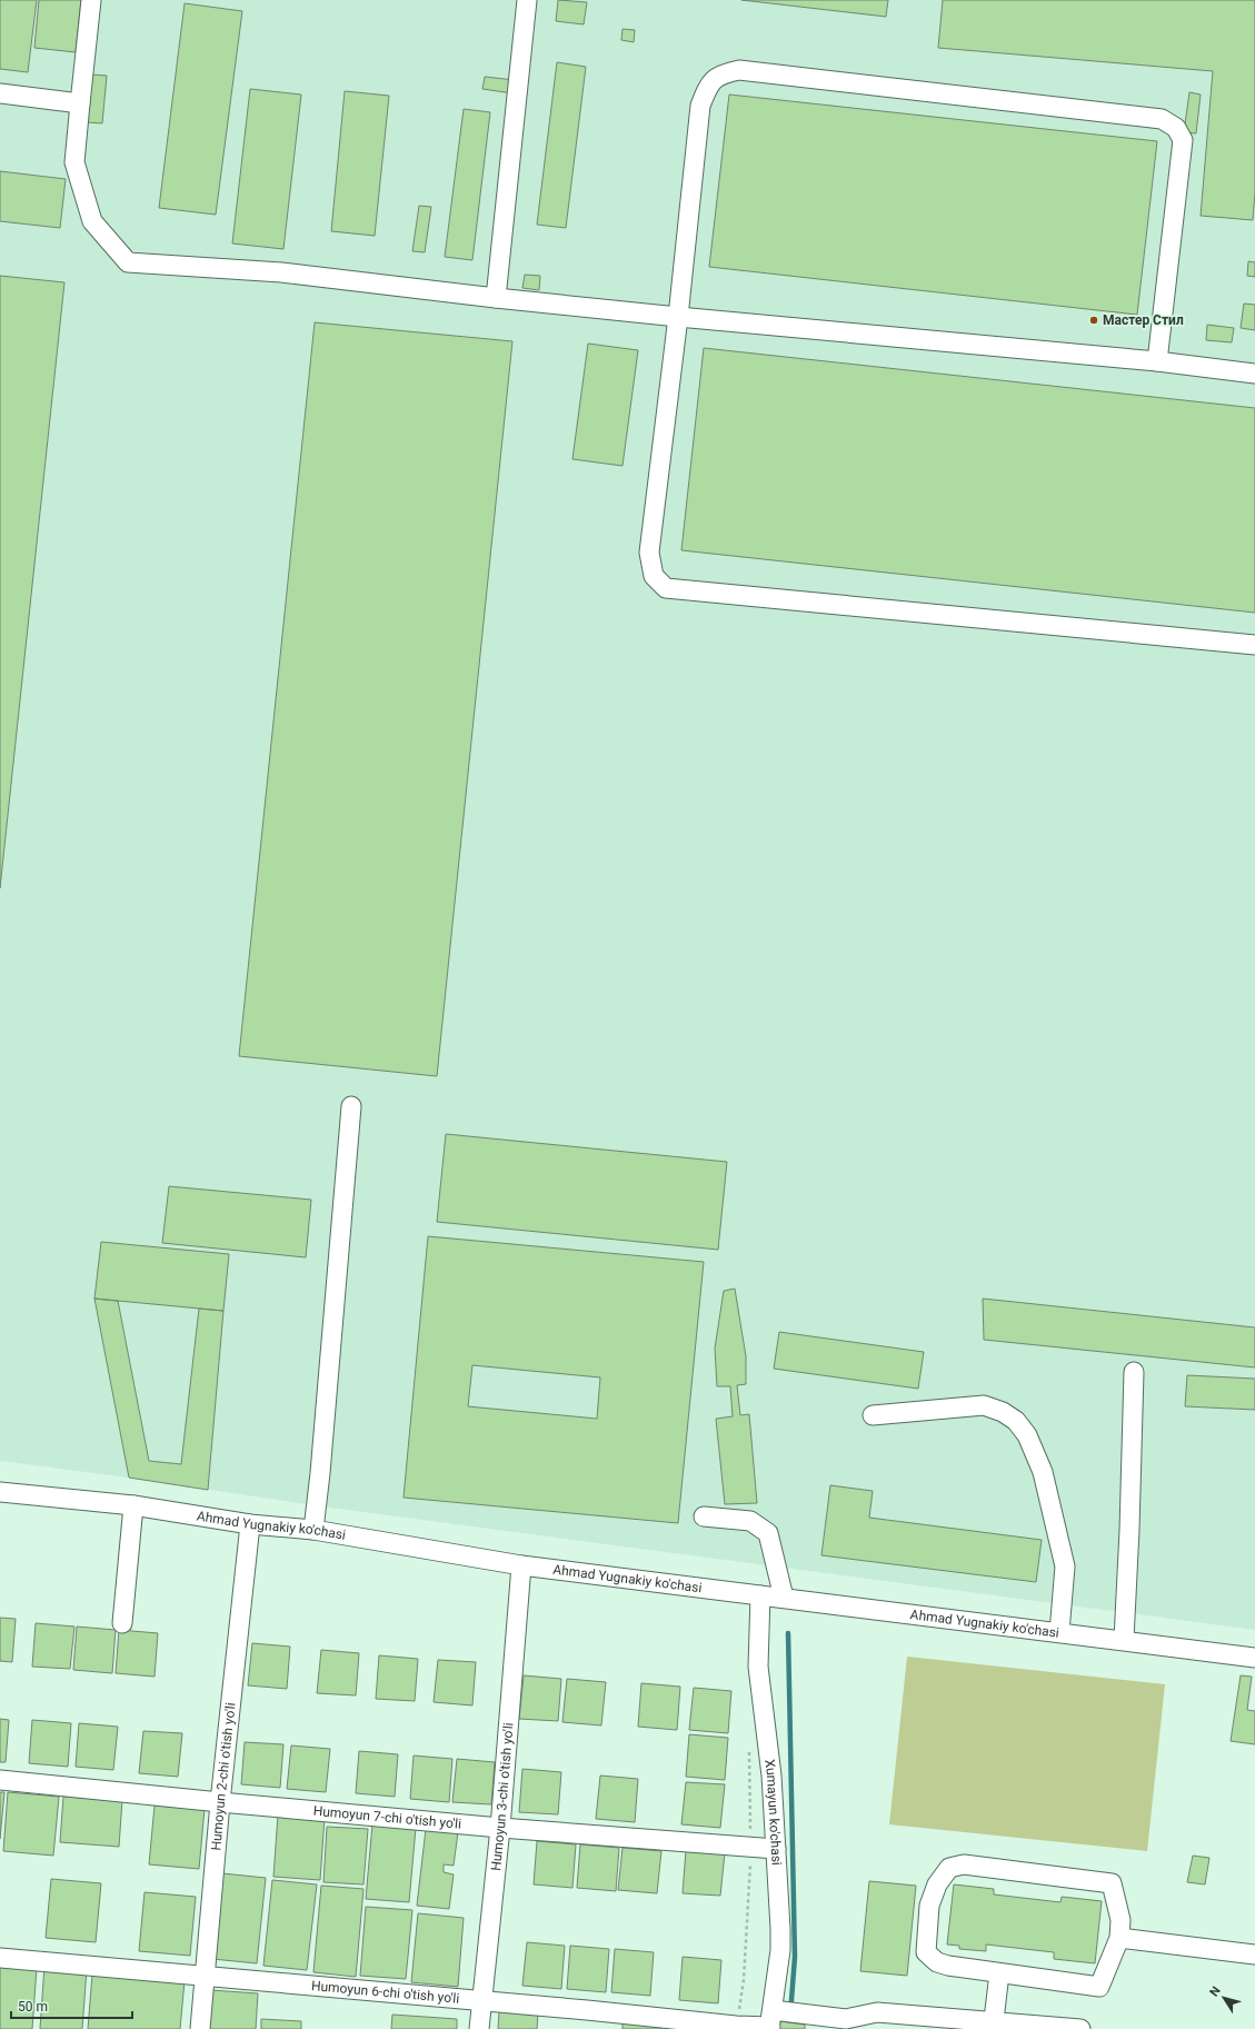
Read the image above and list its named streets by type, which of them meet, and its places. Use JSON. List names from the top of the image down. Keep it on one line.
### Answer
{"streets":{"street":["Ahmad Yugnakiy ko'chasi","Humoyun 2-chi o'tish yo'li","Humoyun 3-chi o'tish yo'li","Xumayun ko'chasi","Humoyun 7-chi o'tish yo'li","Humoyun 6-chi o'tish yo'li"]},"crossings":[["Ahmad Yugnakiy ko'chasi","Humoyun 2-chi o'tish yo'li"],["Ahmad Yugnakiy ko'chasi","Humoyun 3-chi o'tish yo'li"],["Ahmad Yugnakiy ko'chasi","Xumayun ko'chasi"],["Humoyun 2-chi o'tish yo'li","Humoyun 7-chi o'tish yo'li"],["Humoyun 2-chi o'tish yo'li","Humoyun 6-chi o'tish yo'li"],["Humoyun 3-chi o'tish yo'li","Humoyun 7-chi o'tish yo'li"],["Humoyun 3-chi o'tish yo'li","Humoyun 6-chi o'tish yo'li"],["Xumayun ko'chasi","Humoyun 7-chi o'tish yo'li"],["Xumayun ko'chasi","Humoyun 6-chi o'tish yo'li"]],"places":["Мастер Стил"],"scale_bar":"50 m","north":"top left"}
